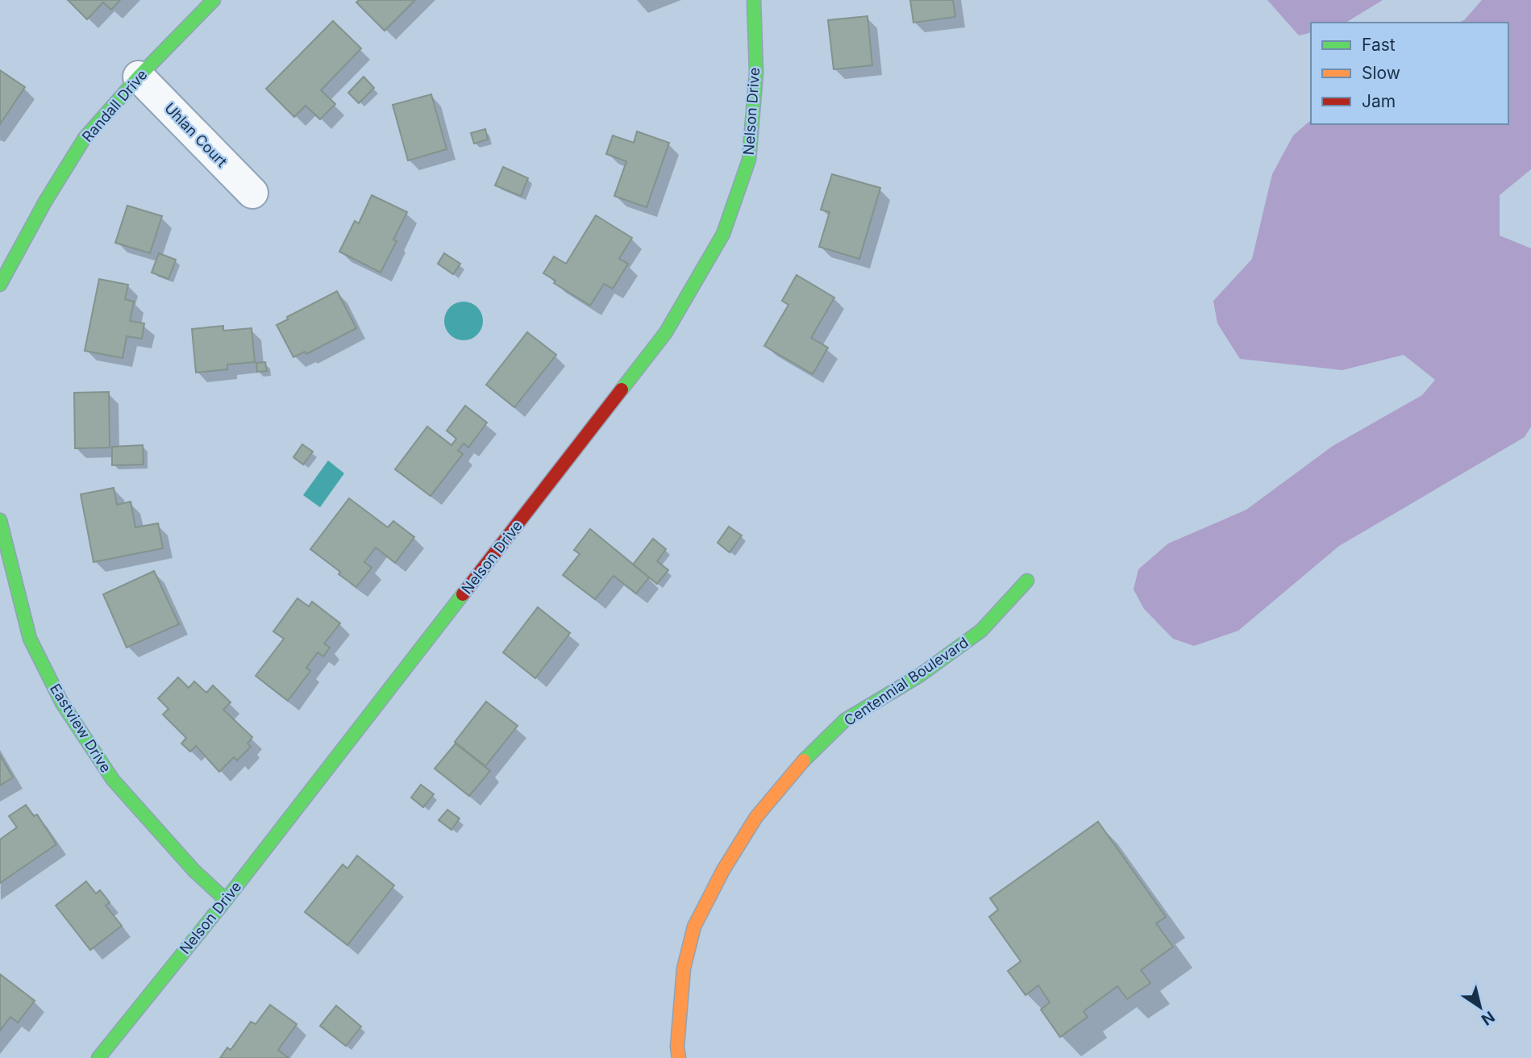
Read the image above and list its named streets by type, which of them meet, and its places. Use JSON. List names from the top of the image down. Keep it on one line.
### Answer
{"streets":{"street":["Randall Drive","Nelson Drive","Uhlan Court","Centennial Boulevard","Eastview Drive"]},"crossings":[["Randall Drive","Uhlan Court"],["Nelson Drive","Eastview Drive"]],"legend":["Fast","Slow","Jam"],"north":"bottom right"}
